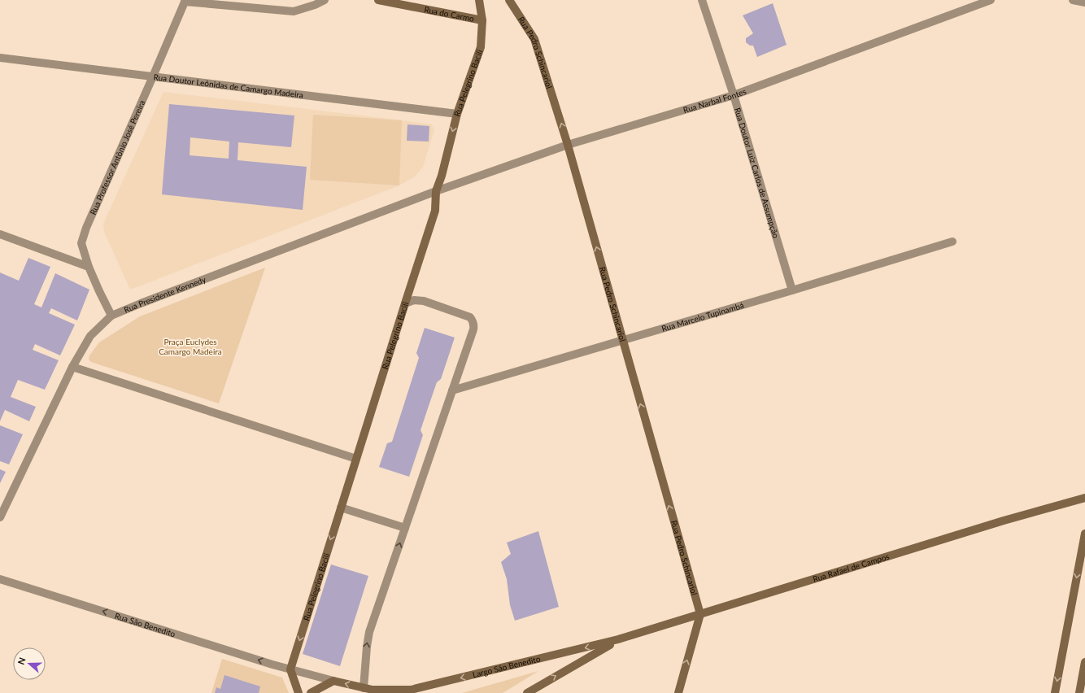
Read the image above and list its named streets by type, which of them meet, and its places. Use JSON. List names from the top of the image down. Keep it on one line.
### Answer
{"streets":{"street":["Rua do Carmo","Rua Pedro Schincariol","Rua Pelegrino Bacili","Rua Doutor Leônidas de Camargo Madeira","Rua Narbal Fontes","Rua Professor Antônio José Pereira","Rua Doutor Luiz Carlos de Assumpção","Rua Presidente Kennedy","Rua Marcelo Tupinambá","Rua Rafael de Campos","Rua São Benedito","Largo São Benedito"]},"crossings":[["Rua do Carmo","Rua Pelegrino Bacili"],["Rua Pedro Schincariol","Rua Narbal Fontes"],["Rua Pedro Schincariol","Rua Marcelo Tupinambá"],["Rua Pedro Schincariol","Rua Rafael de Campos"],["Rua Pelegrino Bacili","Rua Doutor Leônidas de Camargo Madeira"],["Rua Pelegrino Bacili","Rua Narbal Fontes"],["Rua Pelegrino Bacili","Rua Presidente Kennedy"],["Rua Pelegrino Bacili","Rua São Benedito"],["Rua Pelegrino Bacili","Largo São Benedito"],["Rua Doutor Leônidas de Camargo Madeira","Rua Professor Antônio José Pereira"],["Rua Narbal Fontes","Rua Doutor Luiz Carlos de Assumpção"],["Rua Narbal Fontes","Rua Presidente Kennedy"],["Rua Professor Antônio José Pereira","Rua Presidente Kennedy"],["Rua Doutor Luiz Carlos de Assumpção","Rua Marcelo Tupinambá"],["Rua Rafael de Campos","Largo São Benedito"],["Rua São Benedito","Largo São Benedito"]],"one_way":["Rua Pedro Schincariol","Rua São Benedito"],"parks":["Praça Euclydes Camargo Madeira"],"north":"left"}
